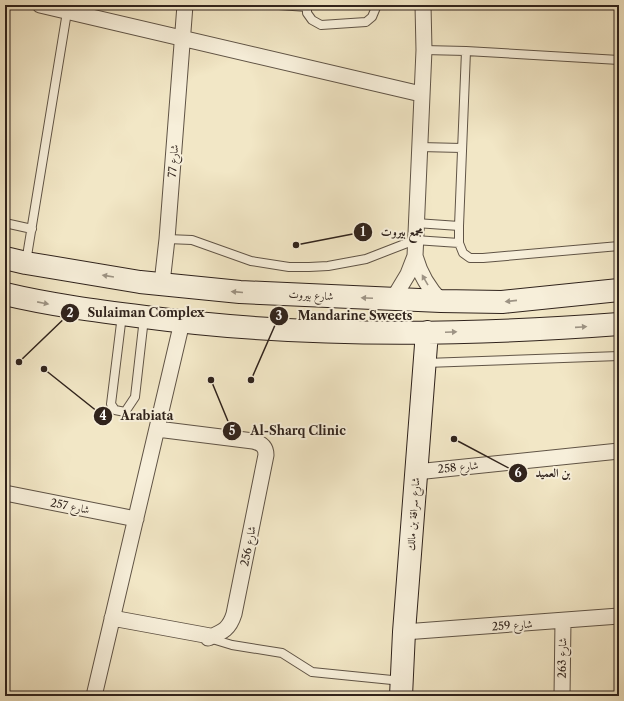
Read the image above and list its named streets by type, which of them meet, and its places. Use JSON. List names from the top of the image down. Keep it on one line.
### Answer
{"streets":{"main road":["شارع بيروت","شارع سراقة بن مالك"],"street":["شارع 77","شارع 258","شارع 257","شارع 256","شارع 259","شارع 263"]},"crossings":[["شارع 77","شارع بيروت"],["شارع 258","شارع سراقة بن مالك"],["شارع سراقة بن مالك","شارع 259"],["شارع 259","شارع 263"]],"places":["مجمع بيروت","Sulaiman Complex","Arabiata","Al-Sharq Clinic","Mandarine Sweets","بن العميد"]}
